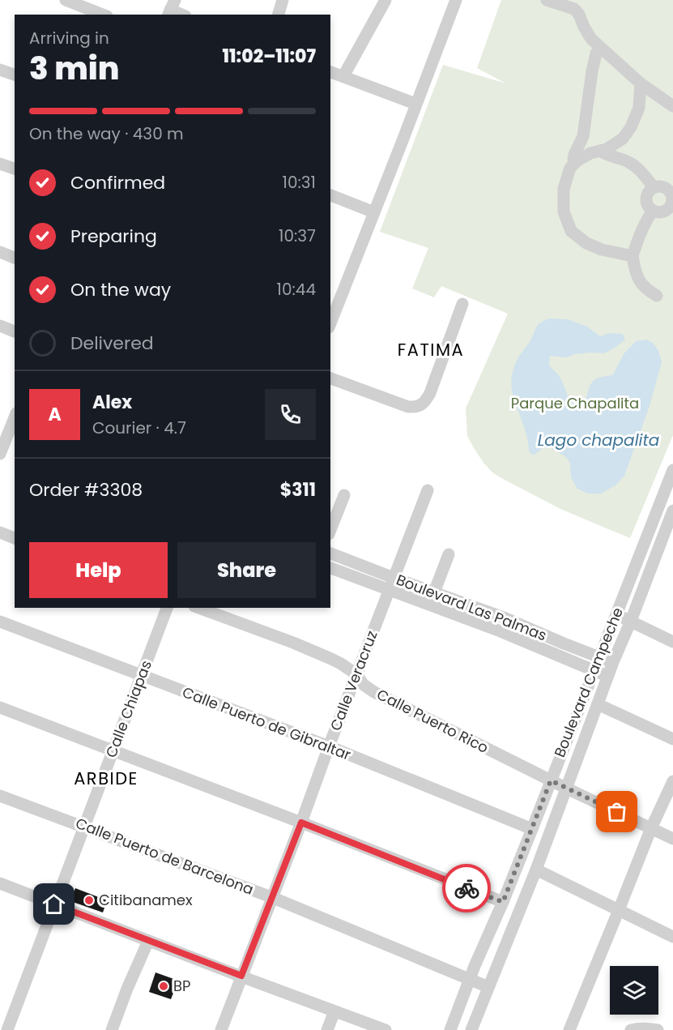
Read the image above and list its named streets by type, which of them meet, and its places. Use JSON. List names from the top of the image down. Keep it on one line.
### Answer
{"streets":{"street":["Boulevard Las Palmas","Calle Veracruz","Boulevard Campeche","Calle Chiapas","Calle Puerto Rico","Calle Puerto de Gibraltar","Calle Puerto de Barcelona"]},"crossings":[["Boulevard Las Palmas","Calle Veracruz"],["Boulevard Las Palmas","Boulevard Campeche"],["Calle Veracruz","Calle Puerto Rico"],["Calle Veracruz","Calle Puerto de Gibraltar"],["Calle Veracruz","Calle Puerto de Barcelona"],["Boulevard Campeche","Calle Puerto Rico"],["Boulevard Campeche","Calle Puerto de Gibraltar"],["Boulevard Campeche","Calle Puerto de Barcelona"],["Calle Chiapas","Calle Puerto de Gibraltar"],["Calle Chiapas","Calle Puerto de Barcelona"]],"districts":["FATIMA","ARBIDE"],"water":["Lago chapalita"],"parks":["Parque Chapalita"],"places":["Citibanamex","BP"],"page":{"heading":["3 min","Arriving in","11:02–11:07"],"panel":["Alex","Courier · 4.7","Order #3308","$311"],"bar":"On the way · 430 m","list":[["Confirmed","10:31"],["Preparing","10:37"],["On the way","10:44"],"Delivered"],"round":"A","buttons":["Help","Share"]}}
